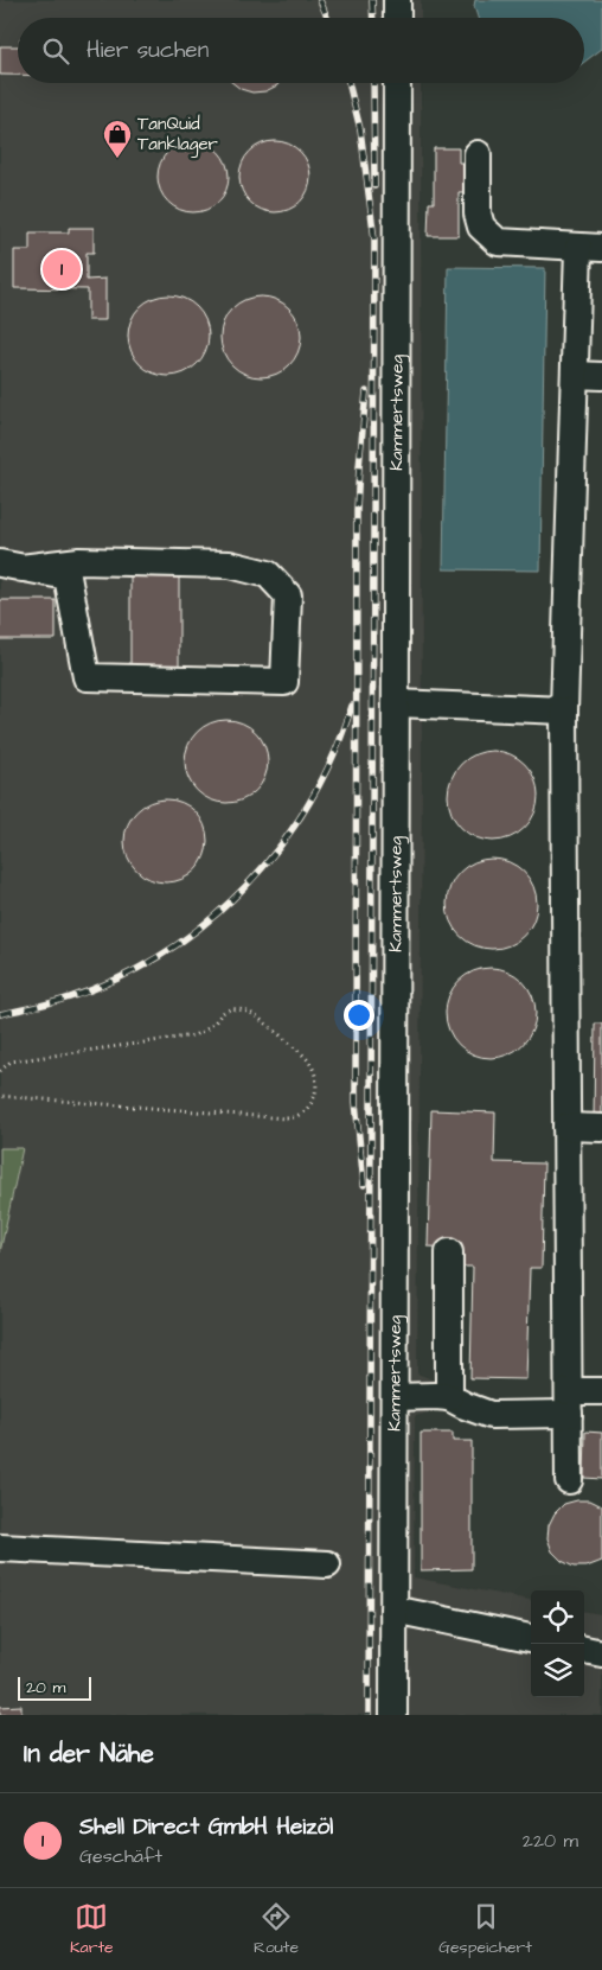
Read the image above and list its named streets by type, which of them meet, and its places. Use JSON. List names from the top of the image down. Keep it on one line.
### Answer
{"streets":{"street":["Kammertsweg"]},"places":{"shop":["TanQuid Tanklager"]},"scale_bar":"20 m","page":{"search":"Hier suchen","pins":"1","scale":"20 m","heading":"In der Nähe","list":[{"mark":"1","name":"Shell Direct GmbH Heizöl","note":"Geschäft","value":"220 m"}],"nav":["Karte","Route","Gespeichert"]}}
